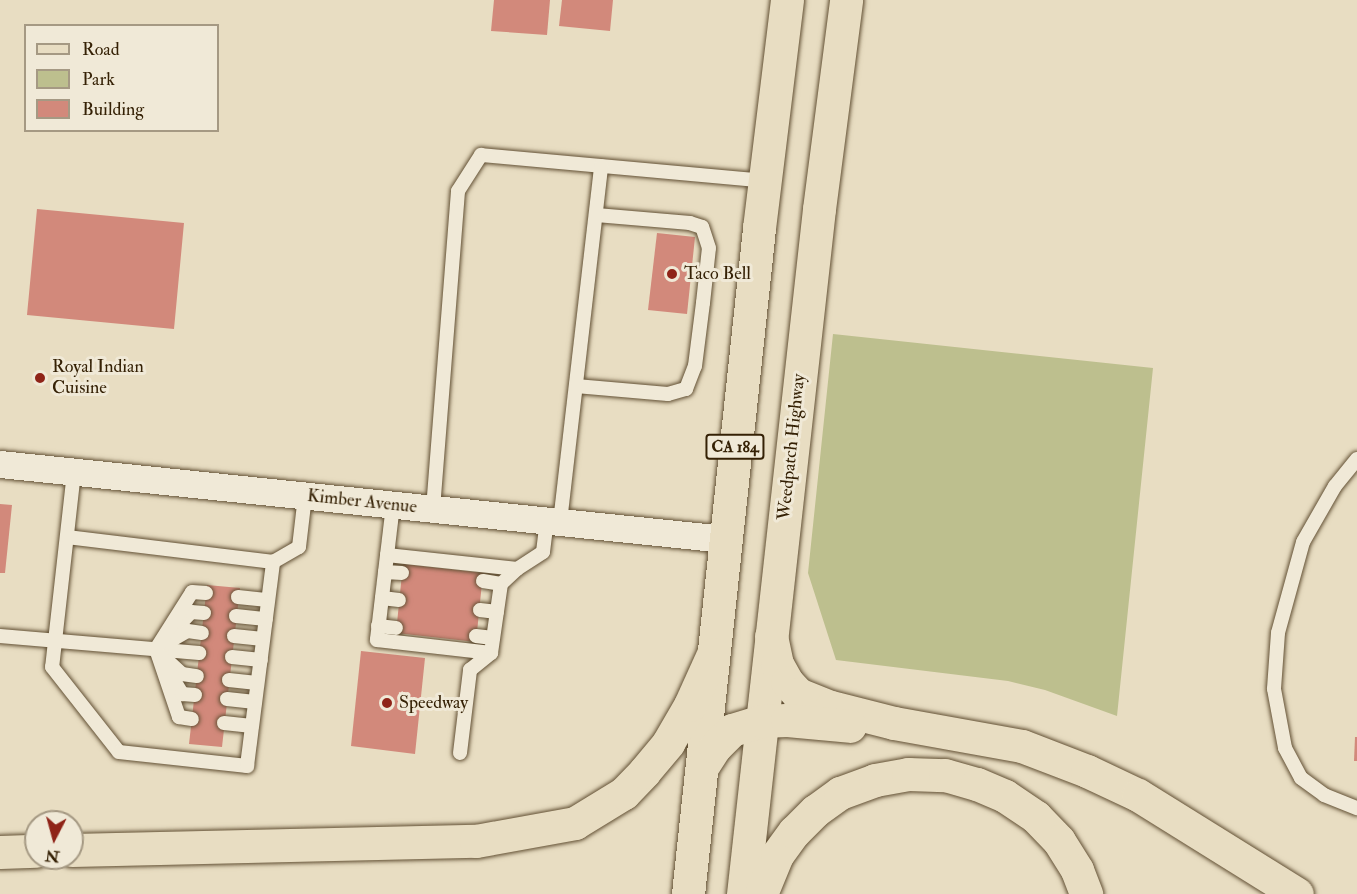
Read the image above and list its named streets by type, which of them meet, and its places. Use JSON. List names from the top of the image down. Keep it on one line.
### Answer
{"streets":{"main road":["CA 184","Weedpatch Highway"],"street":["Kimber Avenue"]},"crossings":[["CA 184","Kimber Avenue"]],"places":["Taco Bell","Royal Indian Cuisine","Speedway"],"legend":["Road","Park","Building"],"north":"bottom"}
